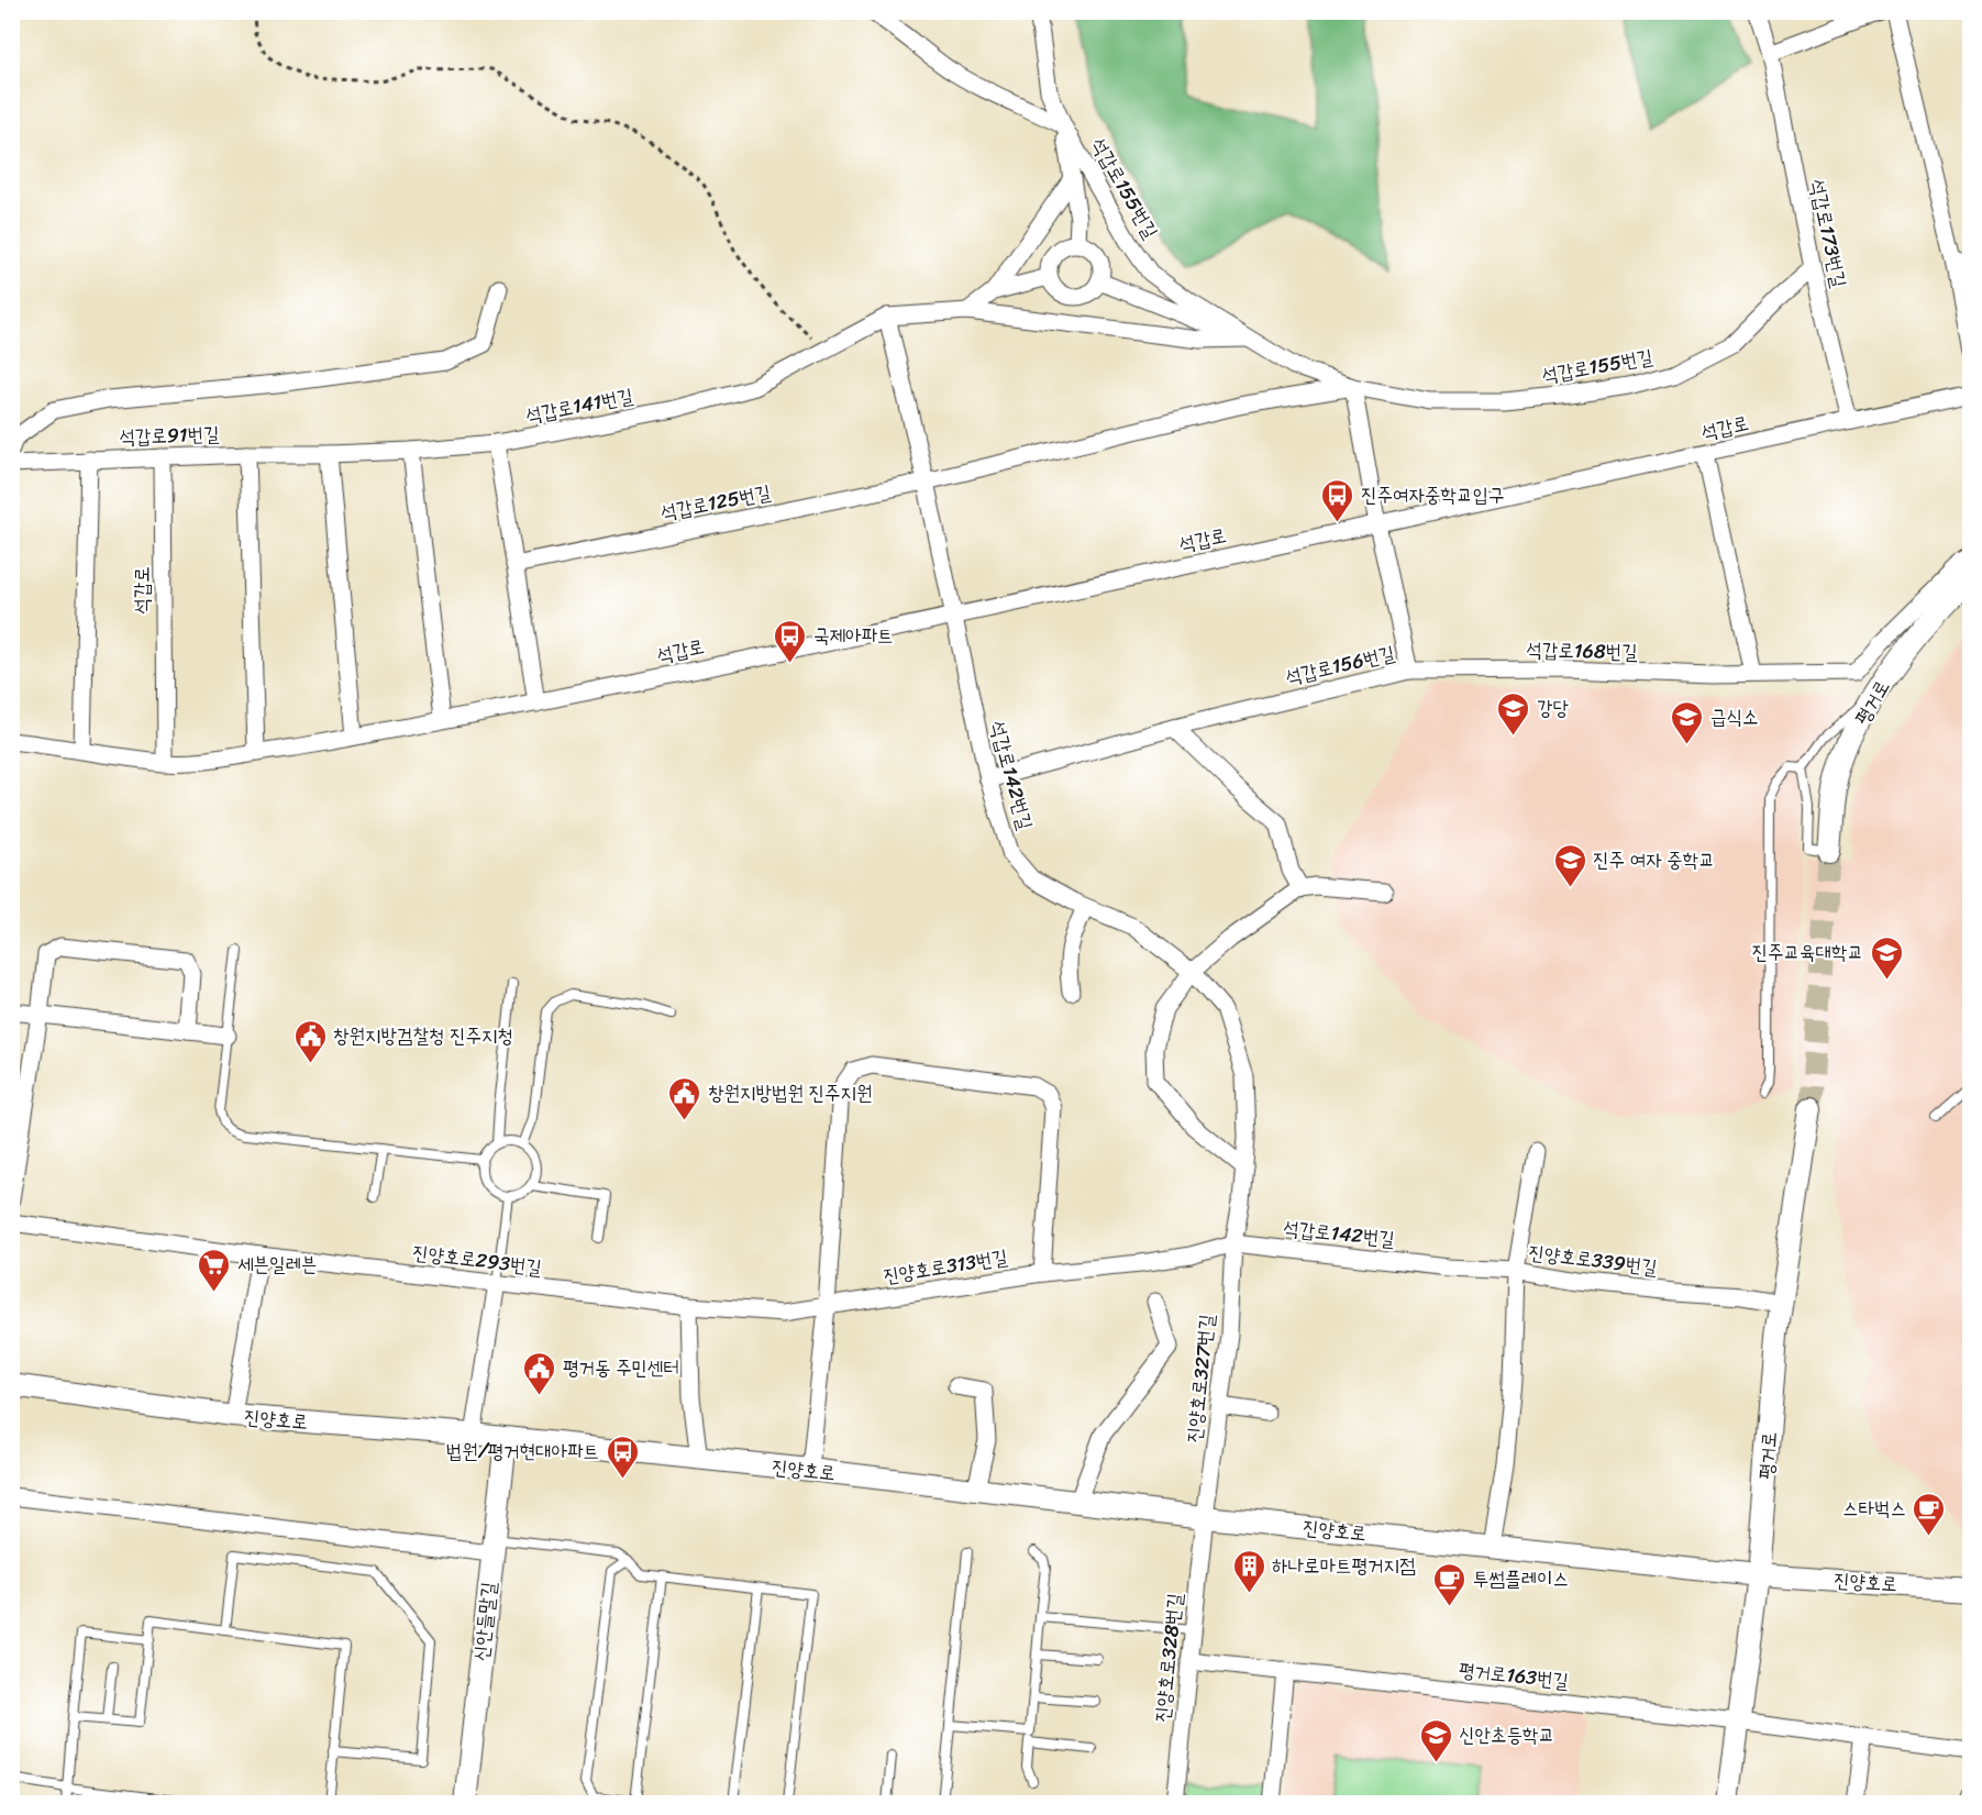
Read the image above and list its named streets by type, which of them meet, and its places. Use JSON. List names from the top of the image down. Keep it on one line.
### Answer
{"streets":{"street":["석갑로155번길","석갑로173번길","석갑로141번길","석갑로","석갑로91번길","석갑로125번길","석갑로168번길","석갑로156번길","평거로","석갑로142번길","진양호로293번길","진양호로339번길","진양호로313번길","진양호로327번길","진양호로","신안들말길","진양호로328번길","평거로163번길"]},"crossings":[["석갑로155번길","석갑로173번길"],["석갑로155번길","석갑로125번길"],["석갑로173번길","석갑로"],["석갑로141번길","석갑로91번길"],["석갑로","석갑로91번길"],["석갑로","석갑로156번길"],["석갑로","석갑로142번길"],["석갑로168번길","석갑로156번길"],["석갑로168번길","평거로"],["석갑로156번길","석갑로142번길"],["평거로","진양호로339번길"],["평거로","진양호로"],["평거로","평거로163번길"],["석갑로142번길","진양호로339번길"],["석갑로142번길","진양호로313번길"],["석갑로142번길","진양호로327번길"],["진양호로293번길","진양호로313번길"],["진양호로339번길","진양호로"],["진양호로313번길","진양호로327번길"],["진양호로327번길","진양호로"],["진양호로327번길","진양호로328번길"],["진양호로","신안들말길"],["진양호로","진양호로328번길"],["진양호로328번길","평거로163번길"]],"places":{"bus stop":["진주여자중학교입구","국제아파트","법원/평거현대아파트"],"school or university":["강당","급식소","진주 여자 중학교","진주교육대학교","신안초등학교"],"public building":["창원지방검찰청 진주지청","창원지방법원 진주지원","평거동 주민센터"],"supermarket":["세븐일레븐"],"cafe":["스타벅스","투썸플레이스"],"building":["하나로마트평거지점"]}}
